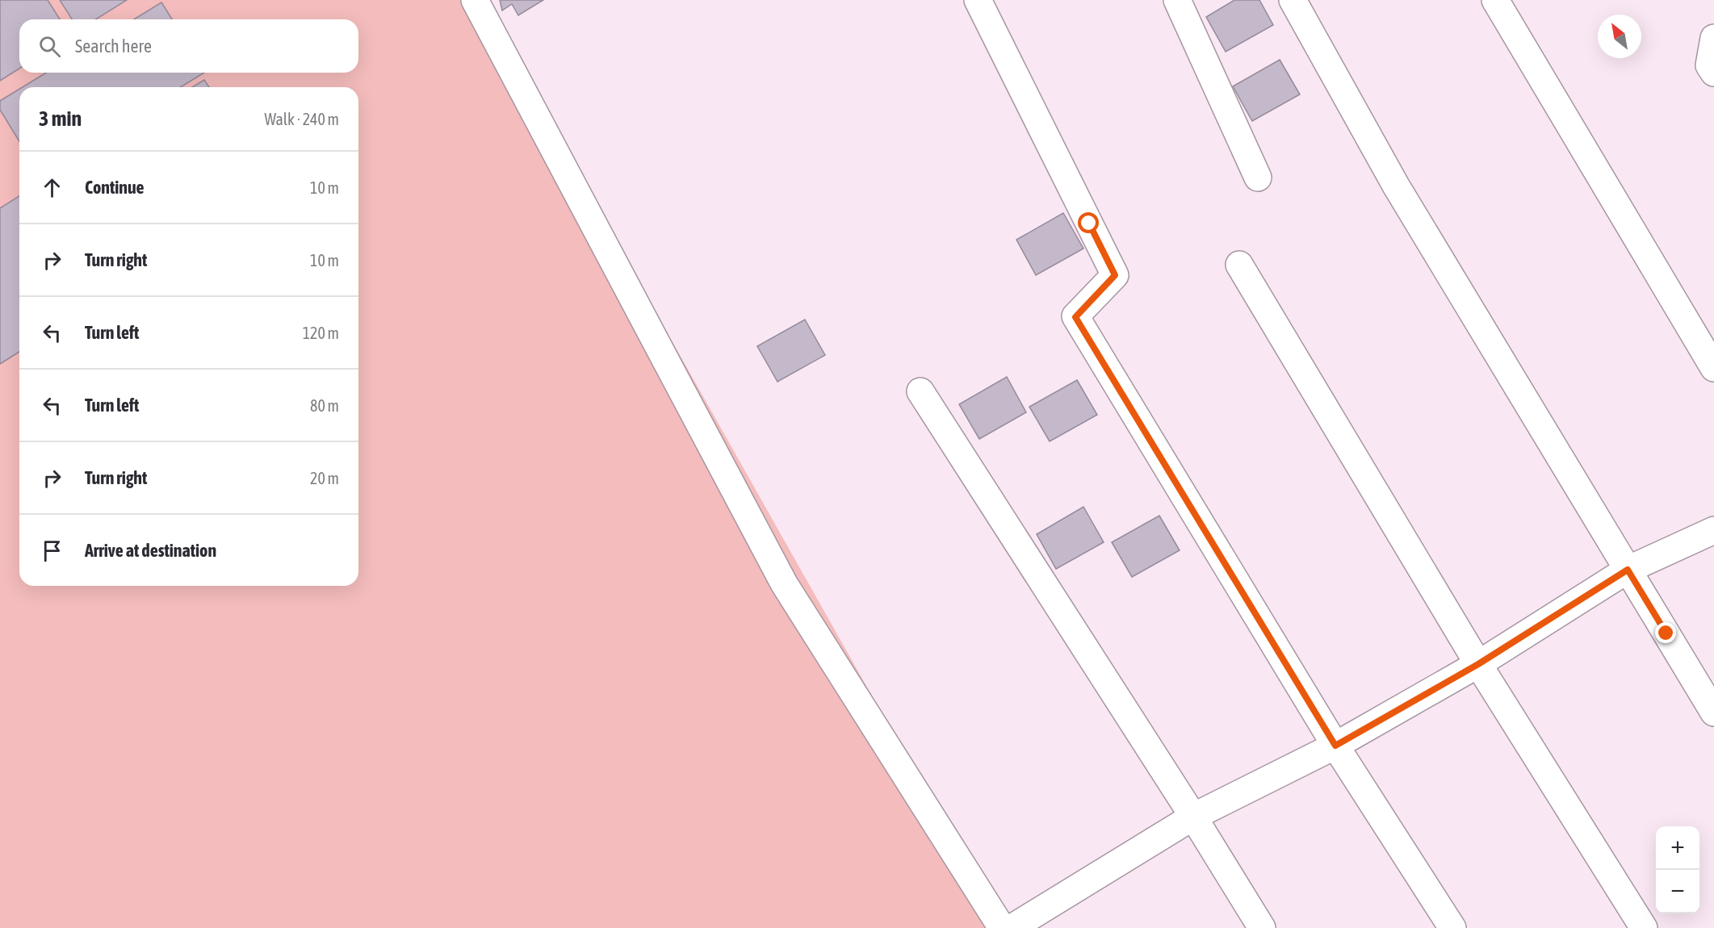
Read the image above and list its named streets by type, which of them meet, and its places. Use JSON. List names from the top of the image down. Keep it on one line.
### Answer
{"north":"top left","page":{"search":"Search here","heading":["3 min","Walk · 240 m"],"list":[["Continue","10 m"],["Turn right","10 m"],["Turn left","120 m"],["Turn left","80 m"],["Turn right","20 m"],"Arrive at destination"],"map_buttons":["+","−"]}}
